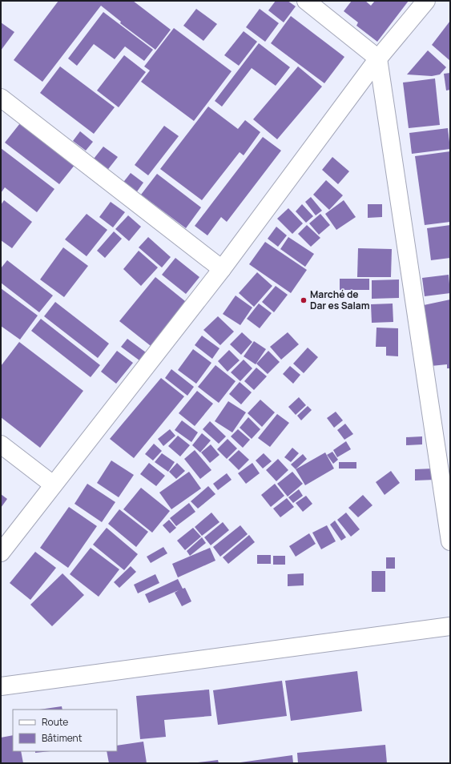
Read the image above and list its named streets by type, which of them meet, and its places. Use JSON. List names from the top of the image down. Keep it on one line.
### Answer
{"places":["Marché de Dar es Salam"],"legend":["Route","Bâtiment"]}
